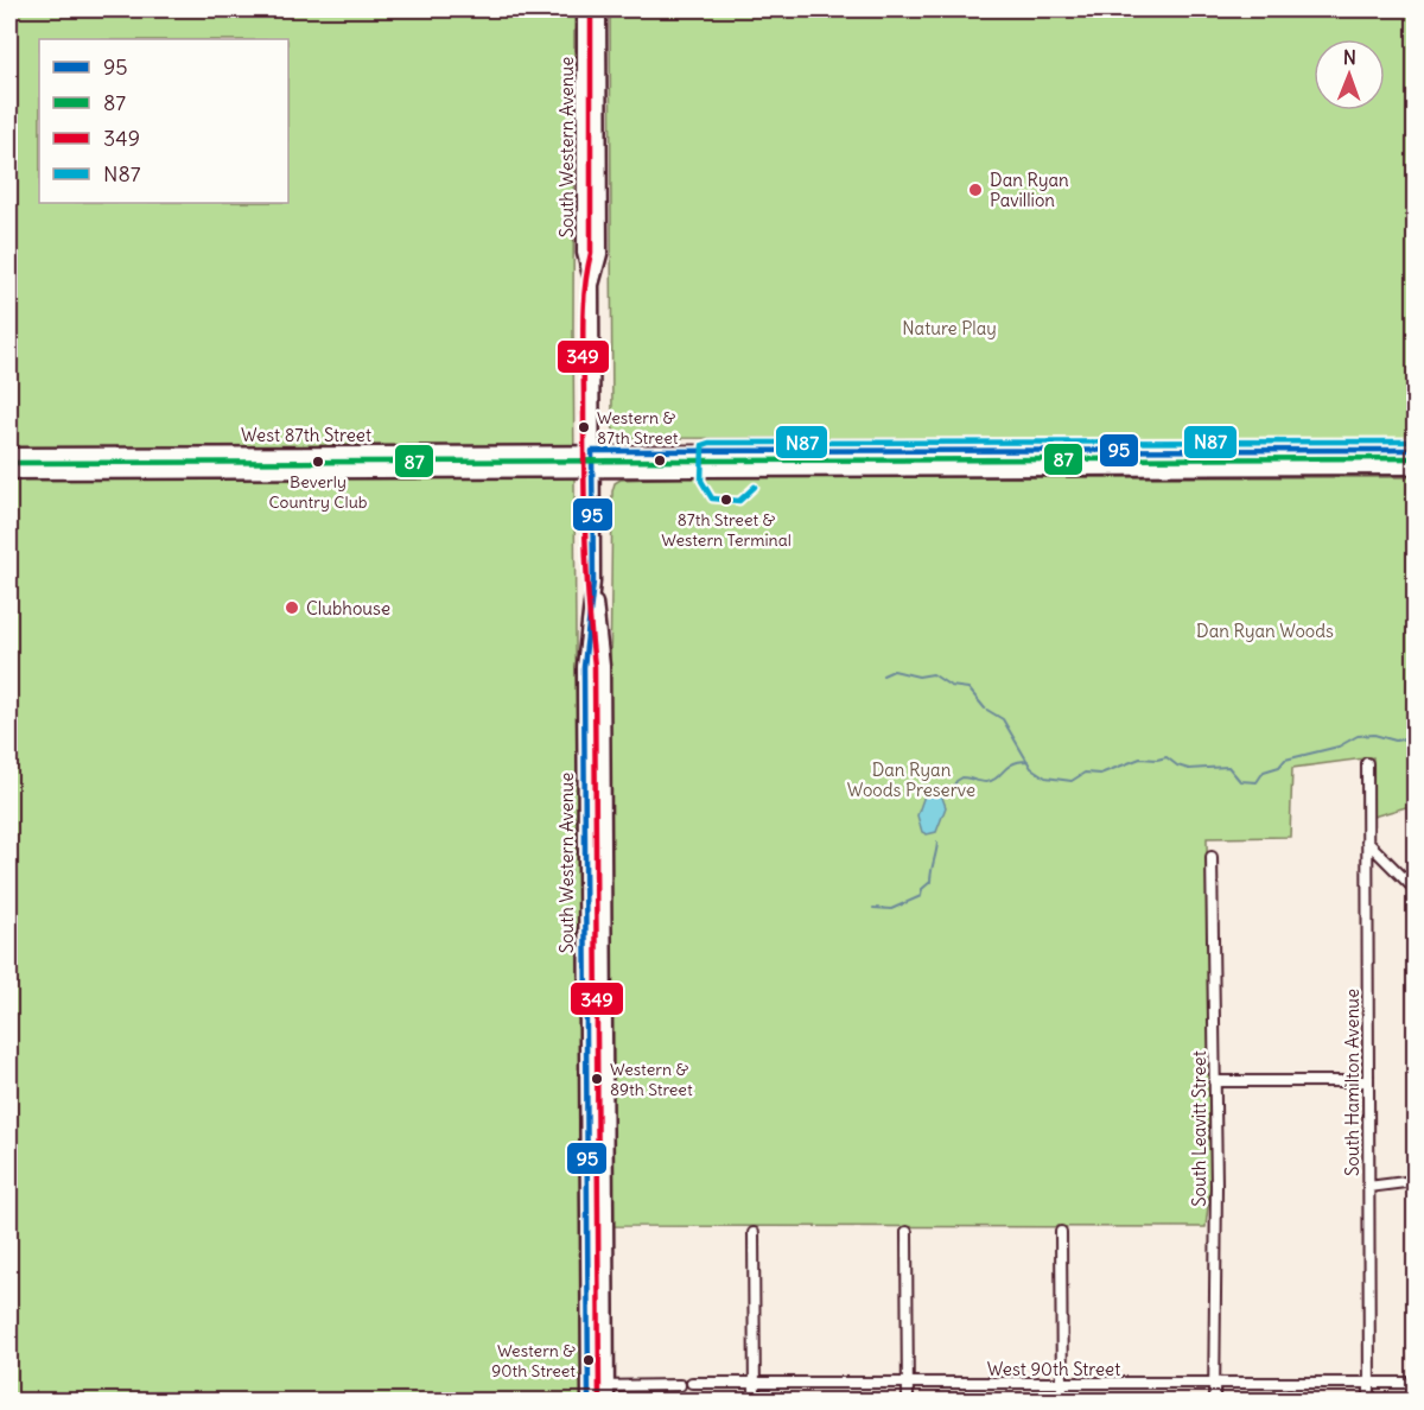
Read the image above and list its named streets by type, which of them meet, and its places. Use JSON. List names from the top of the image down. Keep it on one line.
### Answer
{"streets":{"main road":["South Western Avenue","West 87th Street"],"street":["South Hamilton Avenue","South Leavitt Street","West 90th Street"]},"crossings":[["South Western Avenue","West 87th Street"],["South Hamilton Avenue","West 90th Street"],["South Leavitt Street","West 90th Street"]],"parks":["Nature Play","Dan Ryan Woods","Dan Ryan Woods Preserve"],"places":["Dan Ryan Pavillion","Western & 87th Street","Beverly Country Club","87th Street & Western Terminal","Clubhouse","Western & 89th Street","Western & 90th Street"],"lines":["transit line 349","transit line N87","transit line 95","transit line 87"],"legend":["95","87","349","N87"],"north":"top"}
